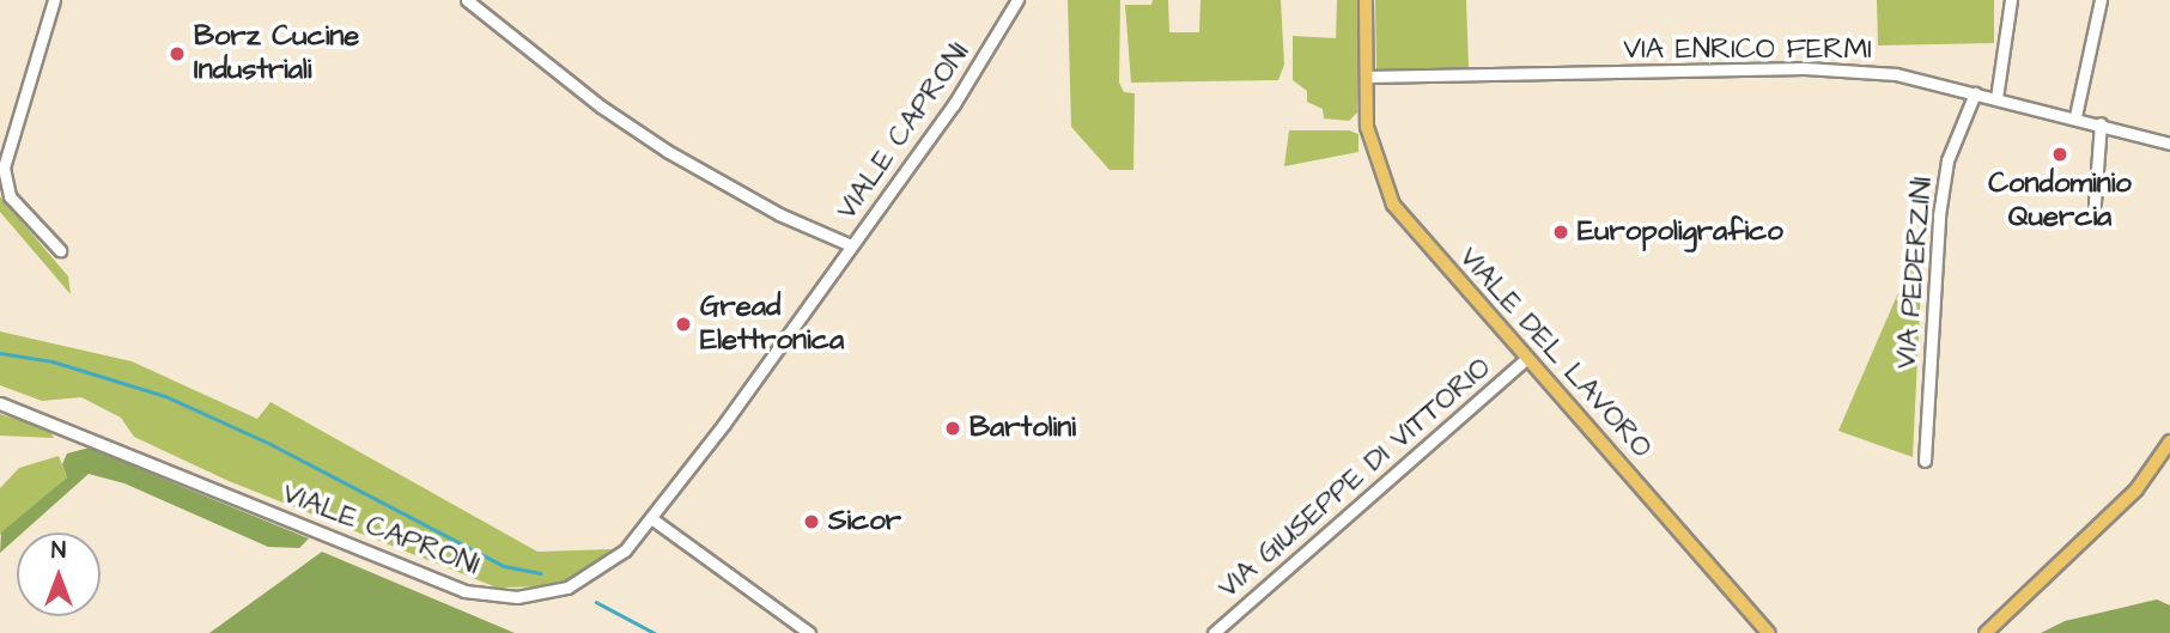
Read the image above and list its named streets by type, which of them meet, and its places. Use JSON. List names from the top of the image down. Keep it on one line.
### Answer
{"streets":{"main road":["VIALE DEL LAVORO"],"street":["VIA ENRICO FERMI","VIALE CAPRONI","VIA PEDERZINI","VIA GIUSEPPE DI VITTORIO"]},"crossings":[["VIA ENRICO FERMI","VIA PEDERZINI"],["VIA ENRICO FERMI","VIALE DEL LAVORO"],["VIALE DEL LAVORO","VIA GIUSEPPE DI VITTORIO"]],"places":["Borz Cucine Industriali","Condominio Quercia","Europoligrafico","Gread Elettronica","Bartolini","Sicor"],"north":"top"}
